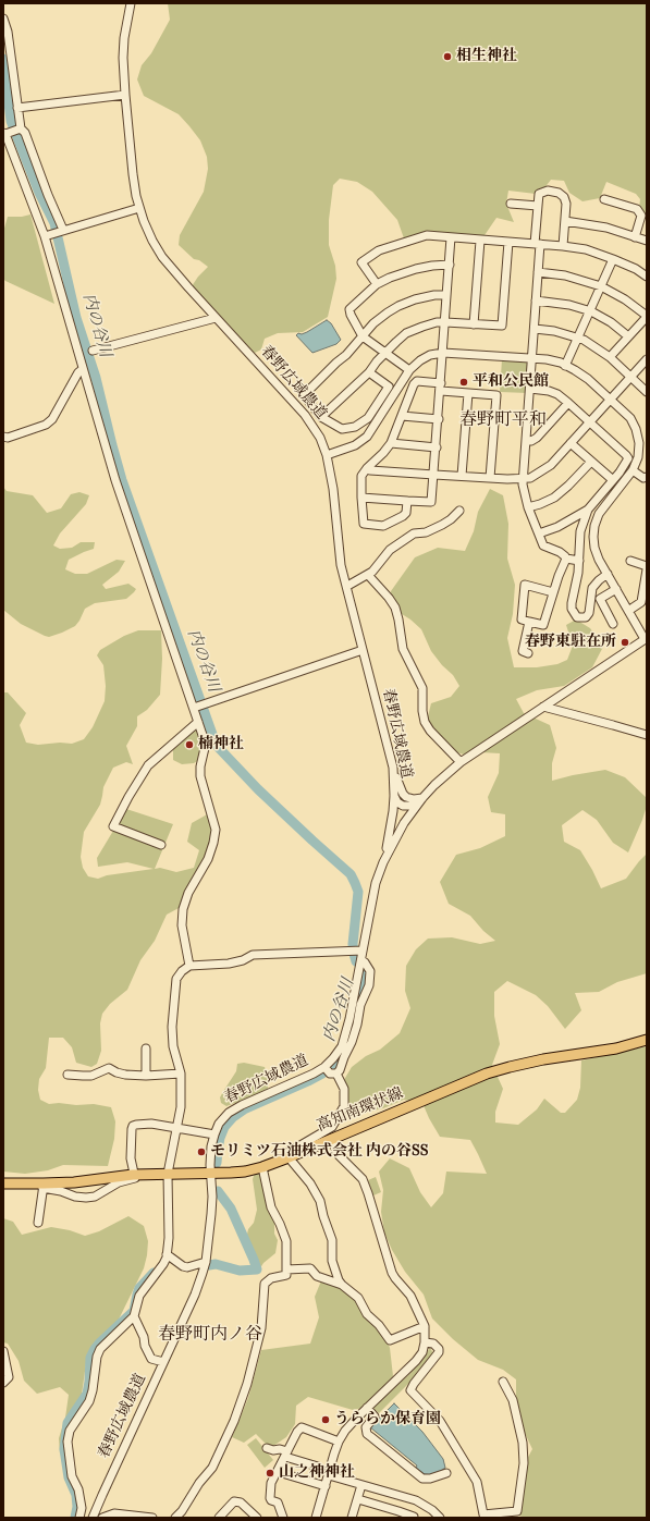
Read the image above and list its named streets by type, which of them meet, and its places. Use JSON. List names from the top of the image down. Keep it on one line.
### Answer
{"streets":{"main road":["高知南環状線"],"street":["春野広域農道"]},"crossings":[["春野広域農道","高知南環状線"]],"districts":["春野町平和","春野町内ノ谷"],"water":["内の谷川"],"places":["相生神社","平和公民館","春野東駐在所","楠神社","モリミツ石油株式会社 内の谷SS","うららか保育園","山之神神社"]}
